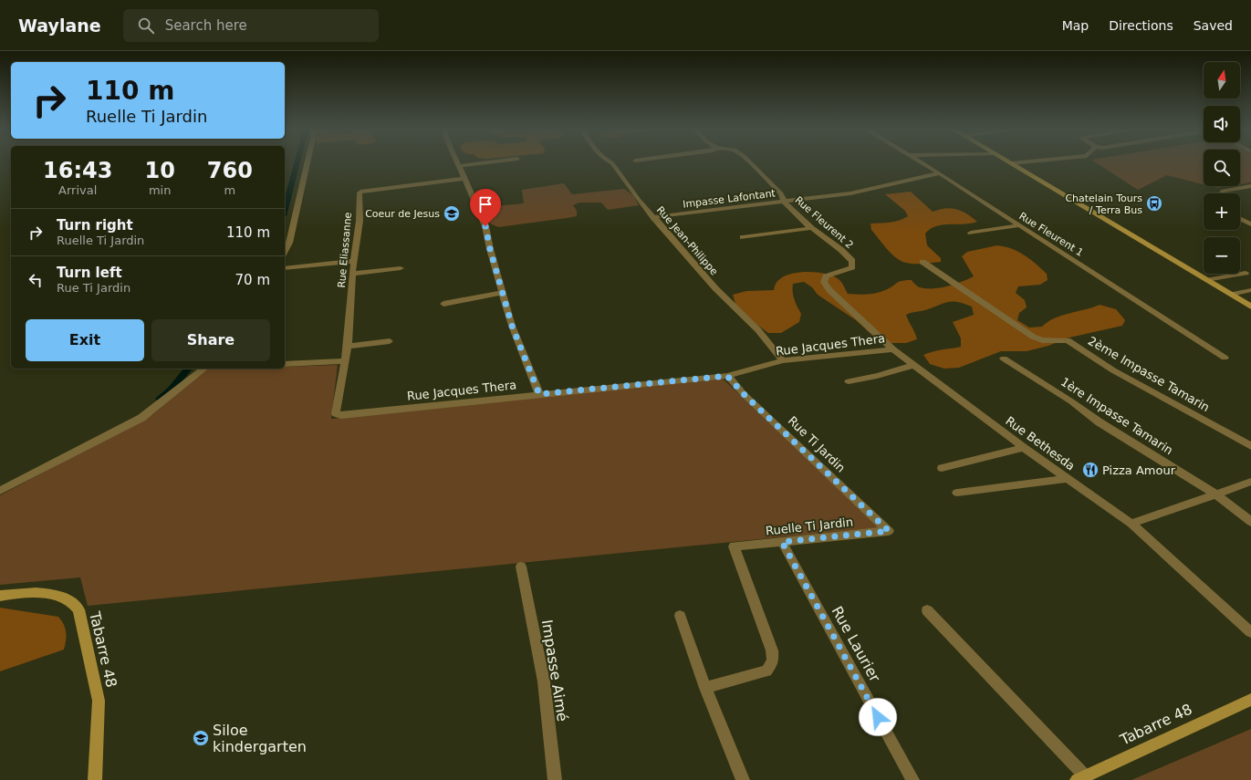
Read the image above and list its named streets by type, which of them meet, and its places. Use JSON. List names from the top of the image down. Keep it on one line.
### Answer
{"streets":{"main road":["Tabarre 48"],"street":["Impasse Lafontant","Rue Fleurent 2","Rue Fleurent 1","Rue Jean-Philippe","Rue Eliassanne","Rue Jacques Thera","2ème Impasse Tamarin","1ère Impasse Tamarin","Rue Bethesda","Rue Ti Jardin","Ruelle Ti Jardin","Rue Laurier","Impasse Aimé"]},"crossings":[["Impasse Lafontant","Rue Fleurent 2"],["Impasse Lafontant","Rue Fleurent 1"],["Impasse Lafontant","Rue Jean-Philippe"],["Rue Fleurent 2","Rue Jacques Thera"],["Rue Fleurent 2","Rue Bethesda"],["Rue Jean-Philippe","Rue Jacques Thera"],["Rue Eliassanne","Rue Jacques Thera"],["Rue Jacques Thera","Rue Bethesda"],["Rue Jacques Thera","Rue Ti Jardin"],["Rue Ti Jardin","Ruelle Ti Jardin"],["Ruelle Ti Jardin","Rue Laurier"]],"places":{"bus stop":["Chatelain Tours / Terra Bus"],"school or university":["Coeur de Jesus","Siloe kindergarten"],"restaurant":["Pizza Amour"]},"north":"top","page":{"header":"Waylane","search":"Search here","nav":["Map","Directions","Saved"],"map_buttons":["+","−"],"turn":["110 m","Ruelle Ti Jardin"],"eta":["16:43","Arrival","10","min","760","m"],"list":[{"name":"Turn right","note":"Ruelle Ti Jardin","value":"110 m"},{"name":"Turn left","note":"Rue Ti Jardin","value":"70 m"}],"buttons":["Exit","Share"]}}
